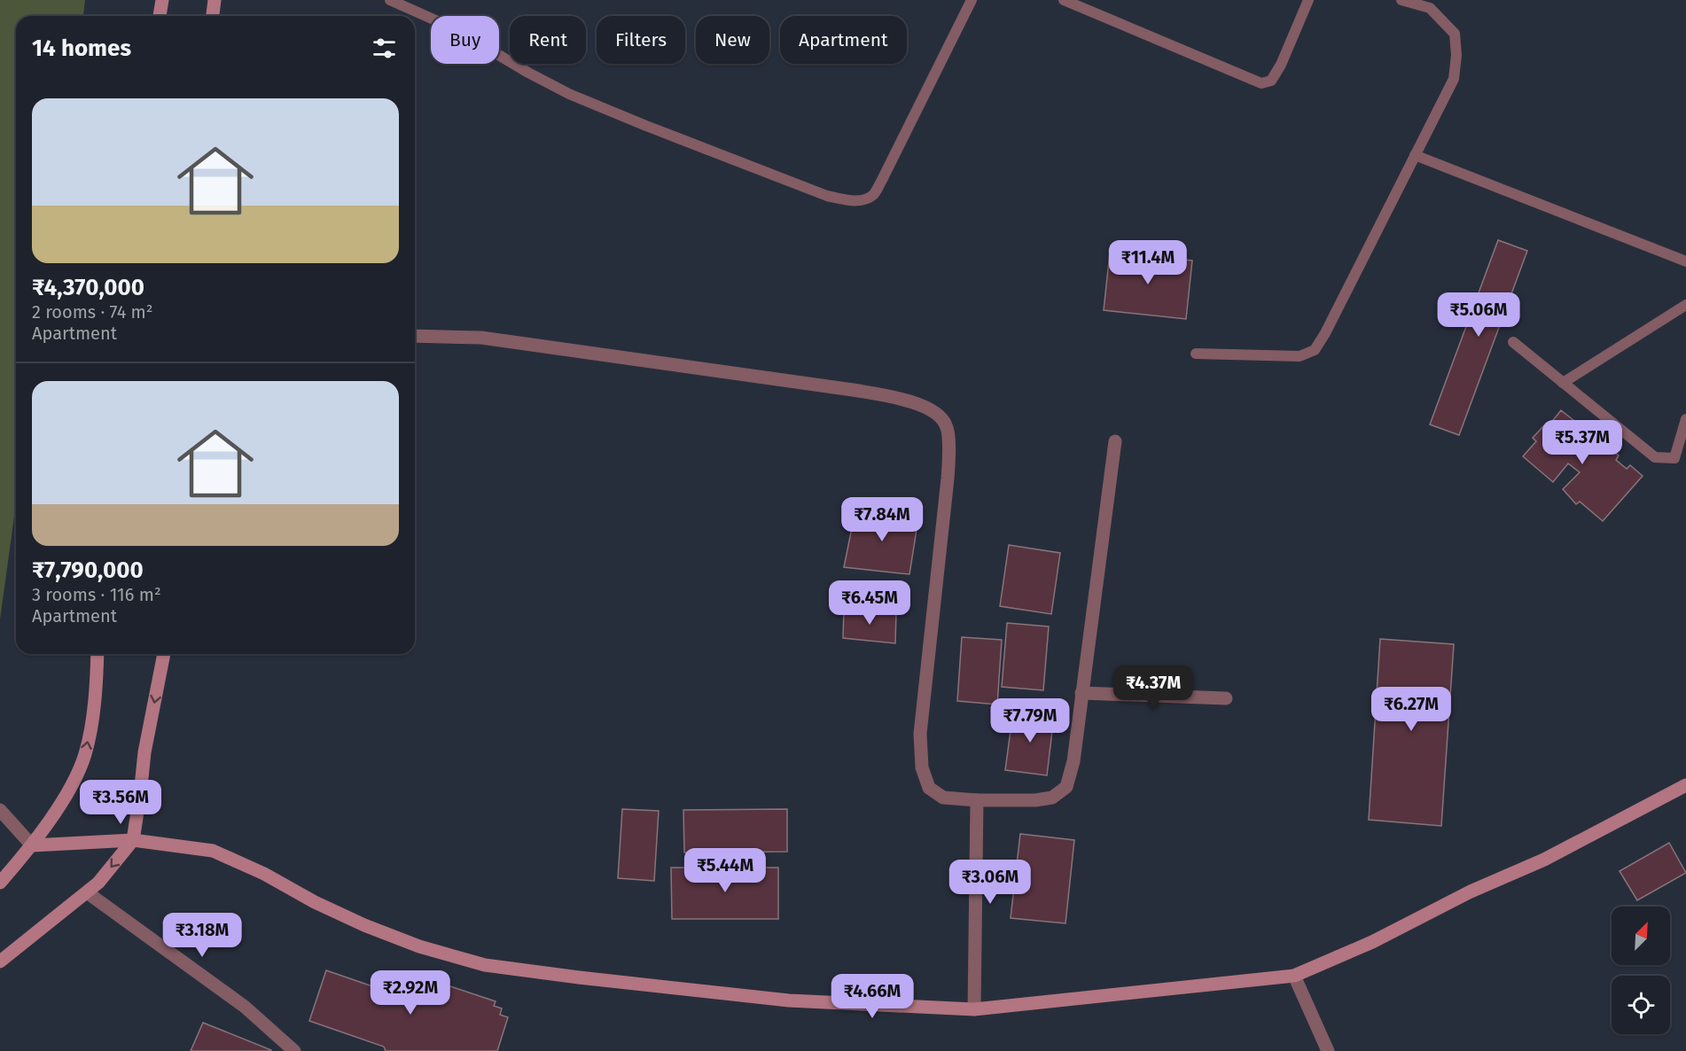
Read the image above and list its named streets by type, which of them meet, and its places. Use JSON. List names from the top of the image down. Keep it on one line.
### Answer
{"north":"top right","page":{"chip":["Buy","Rent","Filters","New","Apartment"],"heading":"14 homes","list":[{"name":"₹4,370,000","note":"2 rooms · 74 m² · Apartment"},{"name":"₹7,790,000","note":"3 rooms · 116 m² · Apartment"}],"price":["₹11.4M","₹5.06M","₹5.37M","₹7.84M","₹6.45M","₹4.37M","₹6.27M","₹7.79M","₹3.56M","₹5.44M","₹3.06M","₹3.18M","₹2.92M","₹4.66M"]}}
